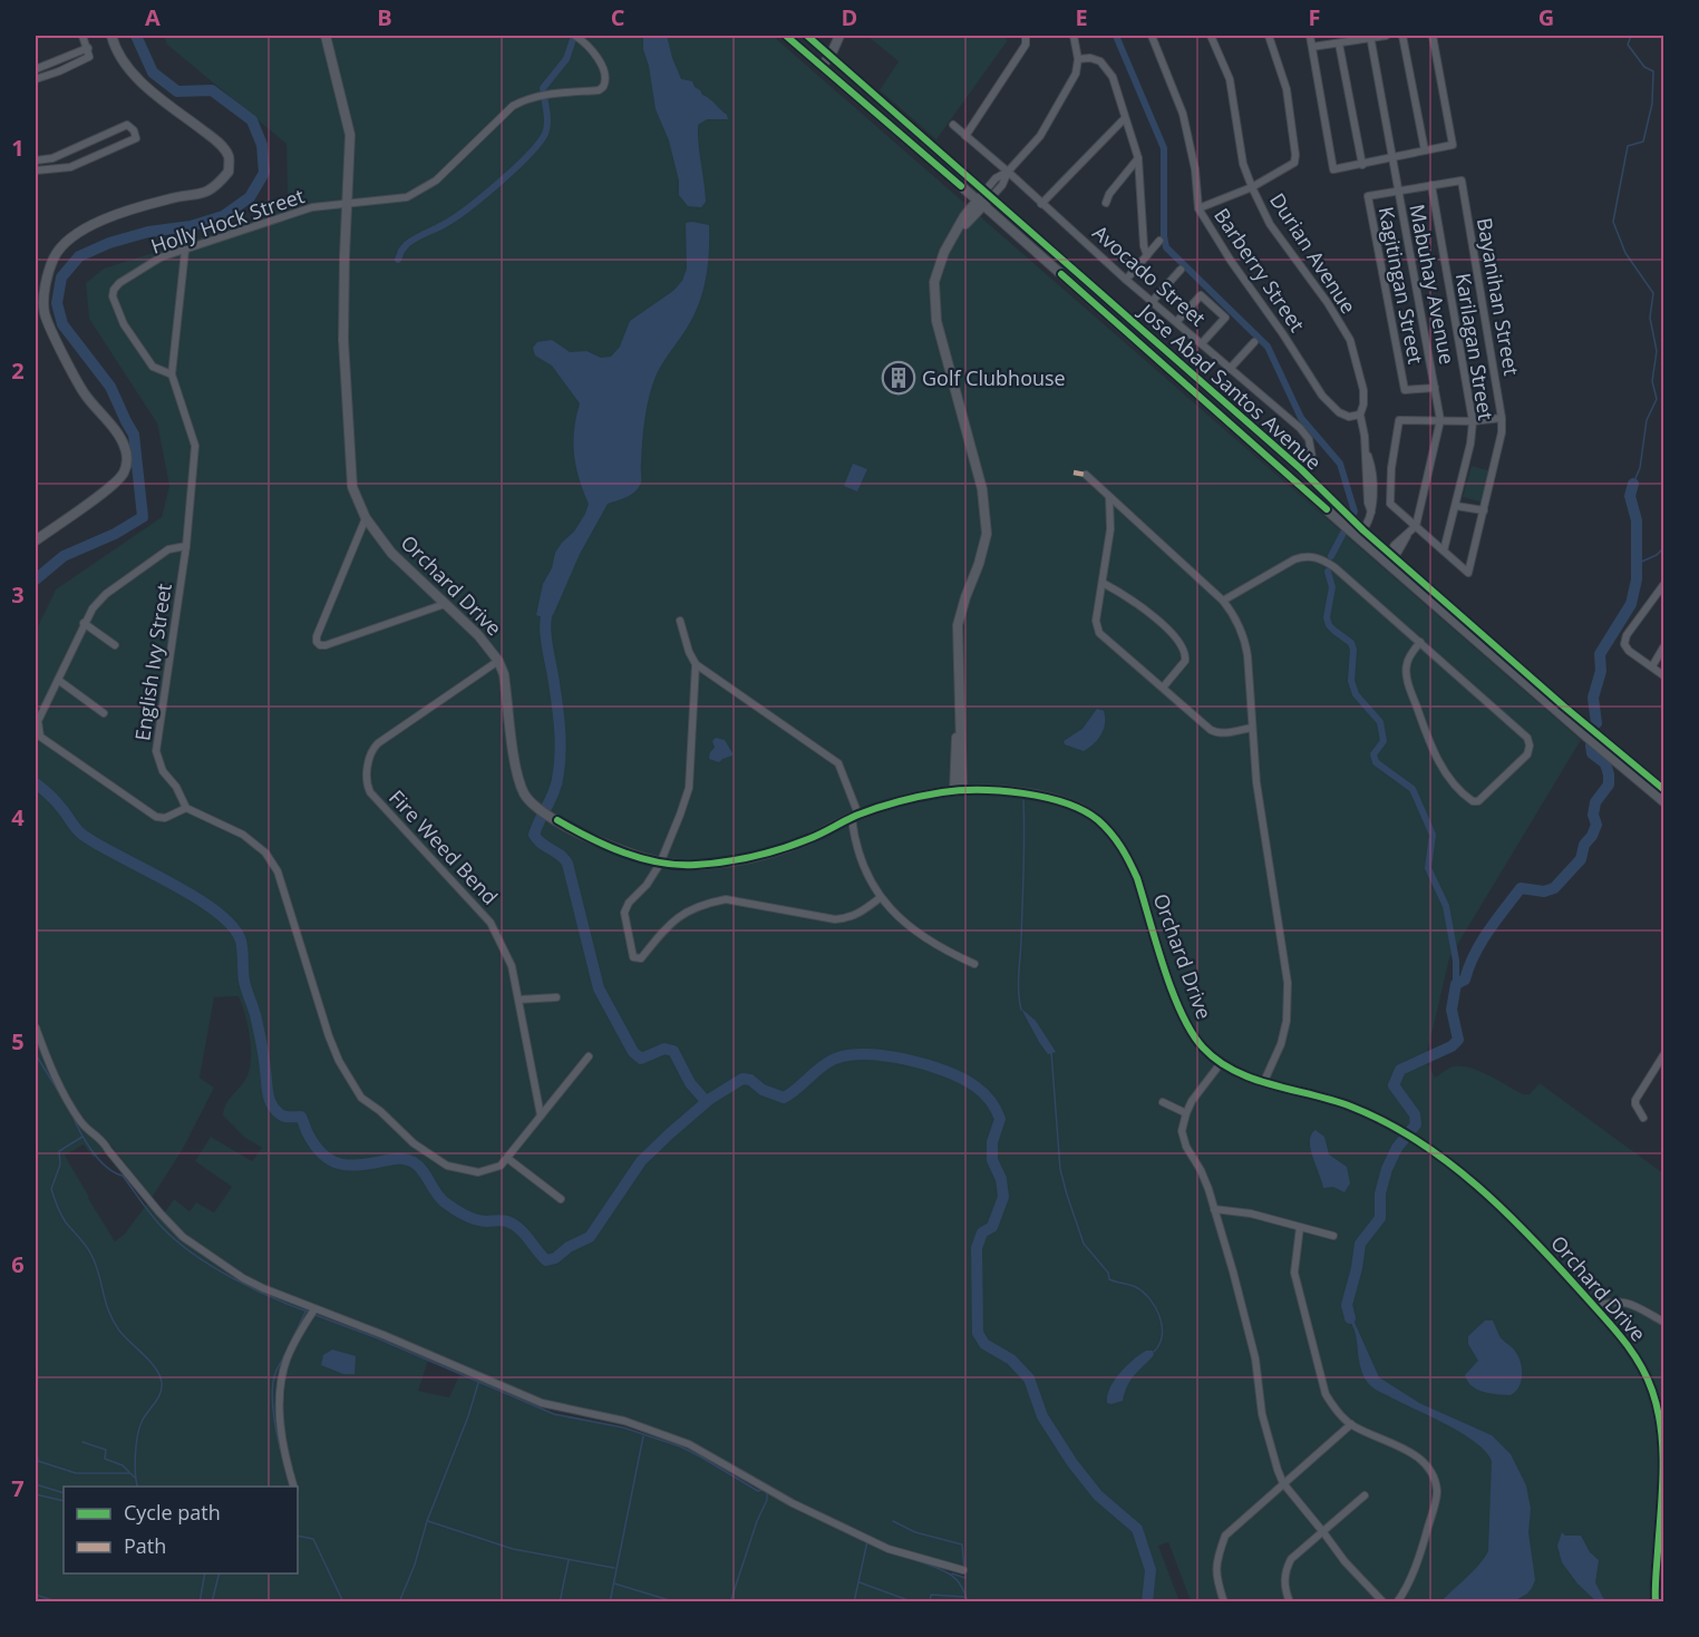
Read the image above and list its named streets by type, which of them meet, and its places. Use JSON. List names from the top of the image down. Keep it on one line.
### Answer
{"streets":{"street":["Holly Hock Street","Durian Avenue","Barberry Street","Avocado Street","Mabuhay Avenue","Kagitingan Street","Bayanihan Street","Karilagan Street","Jose Abad Santos Avenue","Orchard Drive","English Ivy Street","Fire Weed Bend"]},"crossings":[["Holly Hock Street","Orchard Drive"],["Holly Hock Street","English Ivy Street"],["Durian Avenue","Barberry Street"],["Durian Avenue","Jose Abad Santos Avenue"],["Mabuhay Avenue","Kagitingan Street"],["Mabuhay Avenue","Jose Abad Santos Avenue"],["Bayanihan Street","Karilagan Street"],["Orchard Drive","Fire Weed Bend"]],"places":{"building":["Golf Clubhouse"]},"legend":["Cycle path","Path"],"grid":{"columns":["A","B","C","D","E","F","G"],"rows":["1","2","3","4","5","6","7"]}}
